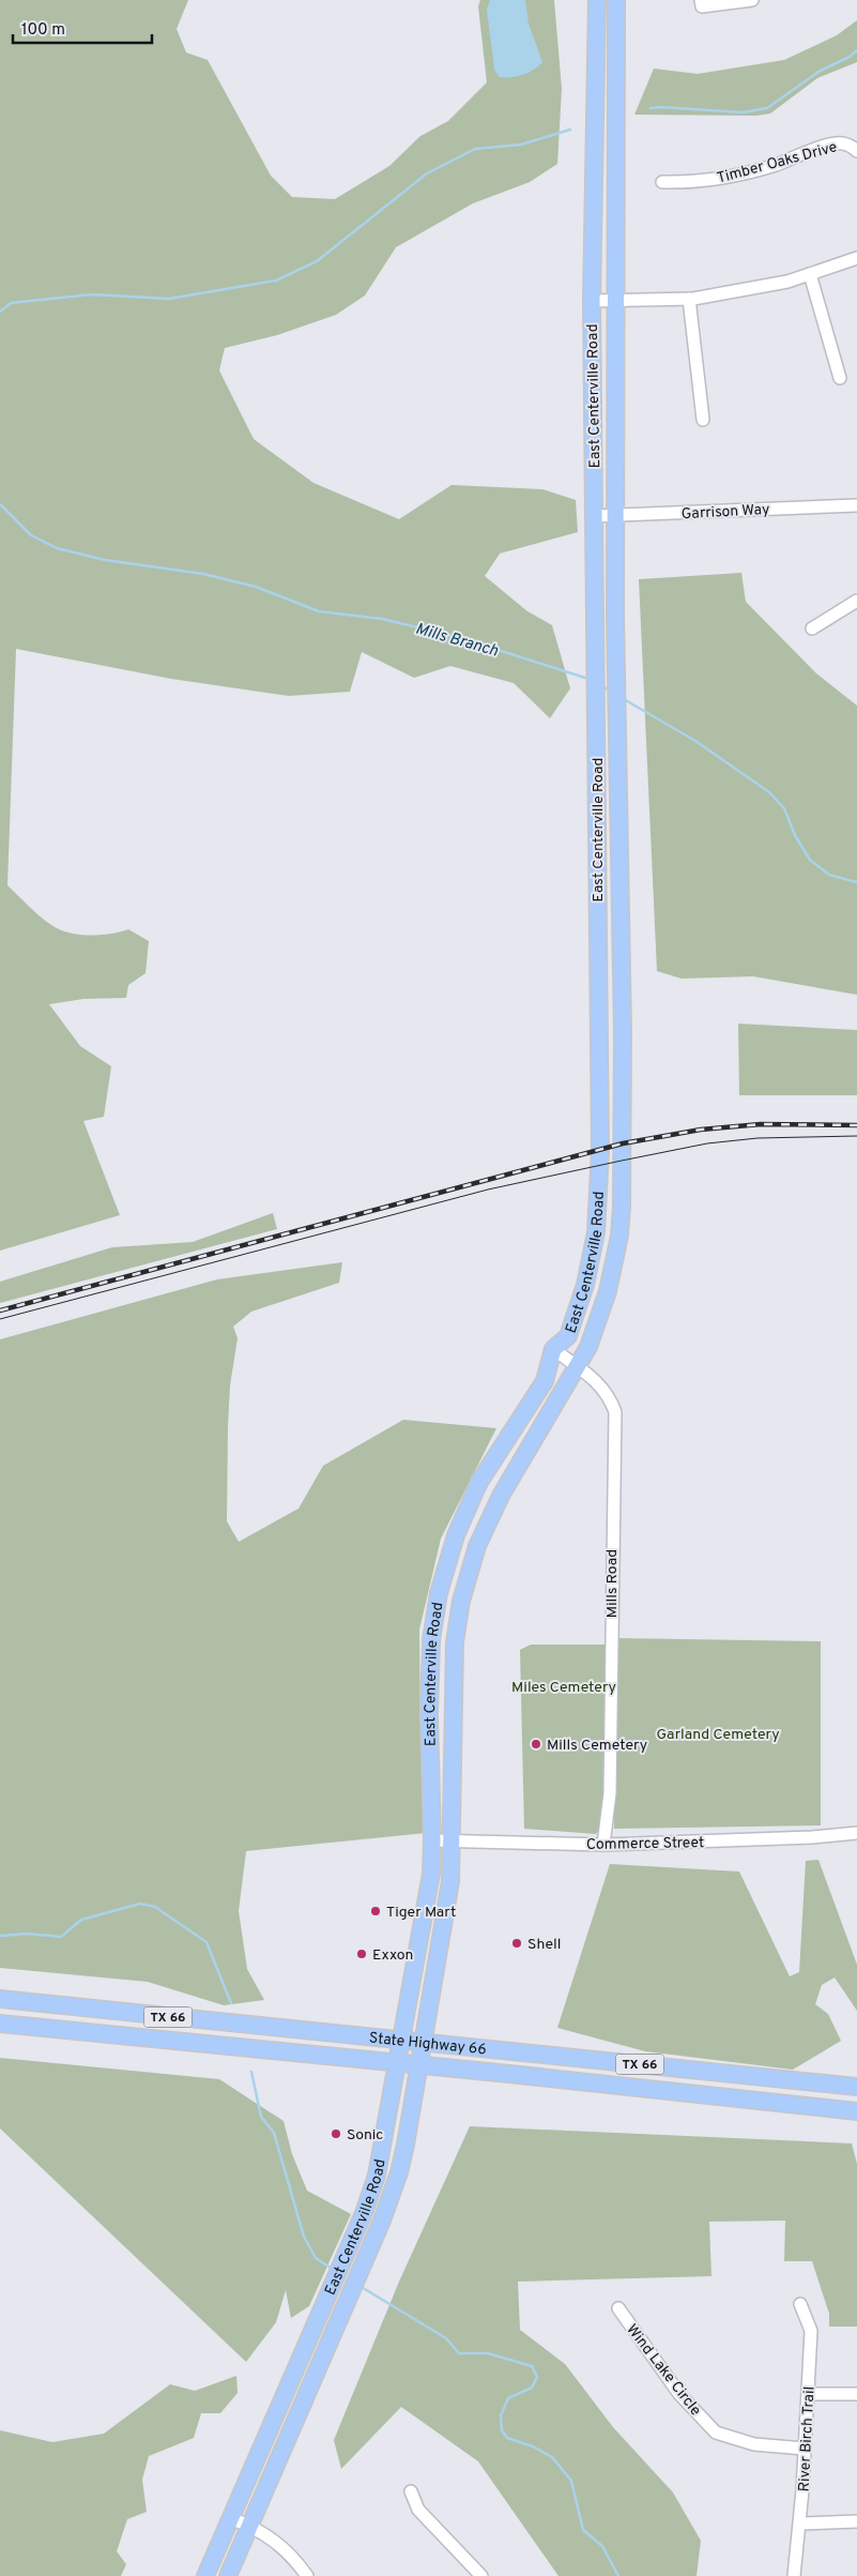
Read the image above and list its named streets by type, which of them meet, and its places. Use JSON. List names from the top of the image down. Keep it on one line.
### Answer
{"streets":{"main road":["East Centerville Road","TX 66","State Highway 66"],"street":["Timber Oaks Drive","Garrison Way","Mills Road","Commerce Street","Wind Lake Circle","River Birch Trail"]},"crossings":[["East Centerville Road","Garrison Way"],["East Centerville Road","Mills Road"],["East Centerville Road","Commerce Street"],["East Centerville Road","State Highway 66"],["Mills Road","Commerce Street"],["Wind Lake Circle","River Birch Trail"]],"water":["Mills Branch"],"parks":["Miles Cemetery","Garland Cemetery"],"places":["Mills Cemetery","Tiger Mart","Shell","Exxon","Sonic"],"scale_bar":"100 m"}
